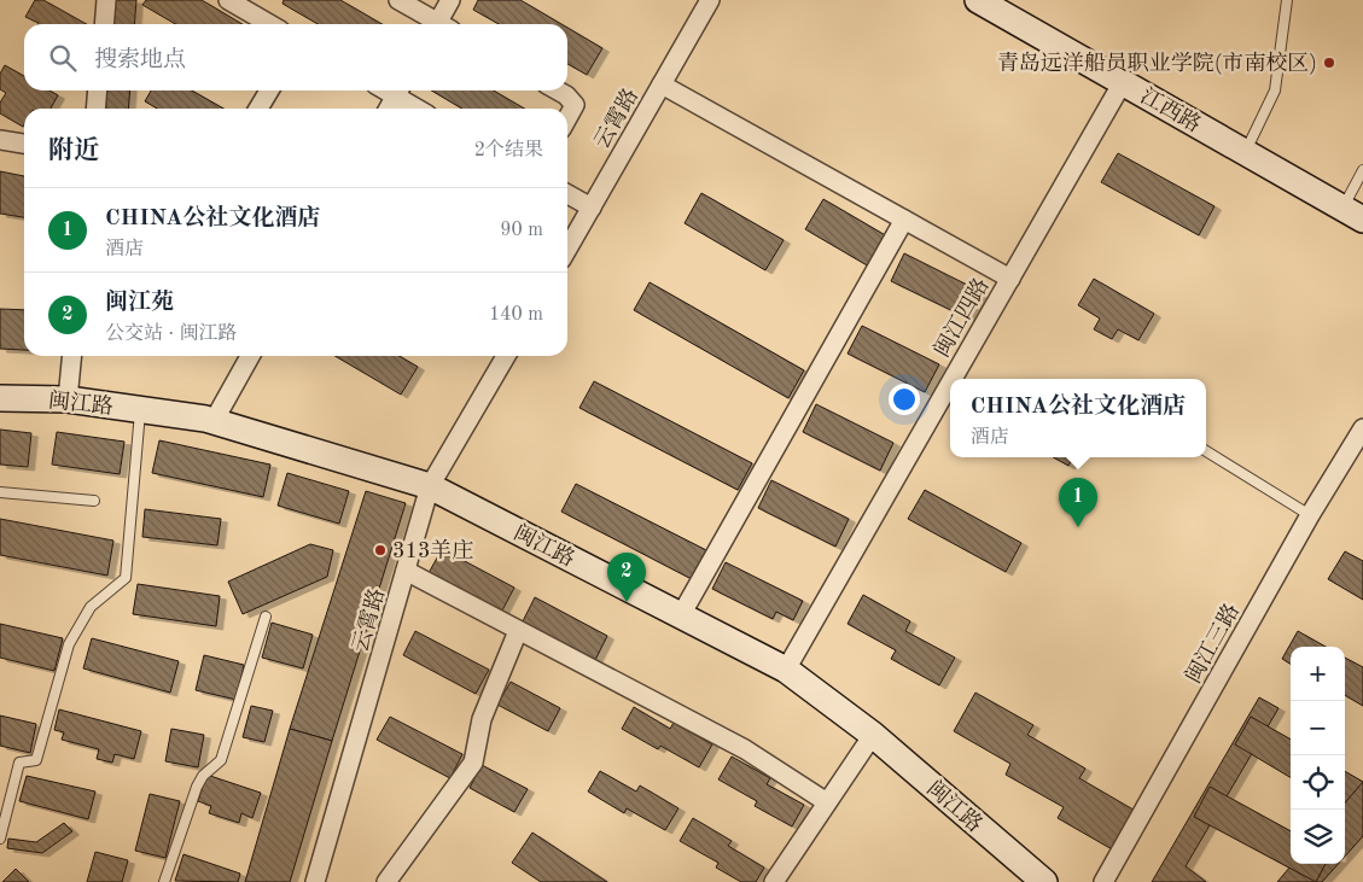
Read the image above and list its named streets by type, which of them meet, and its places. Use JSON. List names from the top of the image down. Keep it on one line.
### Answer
{"streets":{"street":["江西路","云霄路","闽江四路","闽江路","闽江三路"]},"crossings":[["江西路","闽江四路"],["云霄路","闽江路"],["闽江四路","闽江路"]],"places":["青岛远洋船员职业学院(市南校区)","313羊庄"],"page":{"search":"搜索地点","heading":["附近","2个结果"],"list":[{"mark":"1","name":"CHINA公社文化酒店","note":"酒店","value":"90 m"},{"mark":"2","name":"闽江苑","note":"公交站 · 闽江路","value":"140 m"}],"popup":["CHINA公社文化酒店","酒店"],"pins":["1","2"],"map_buttons":["+","−"]}}
